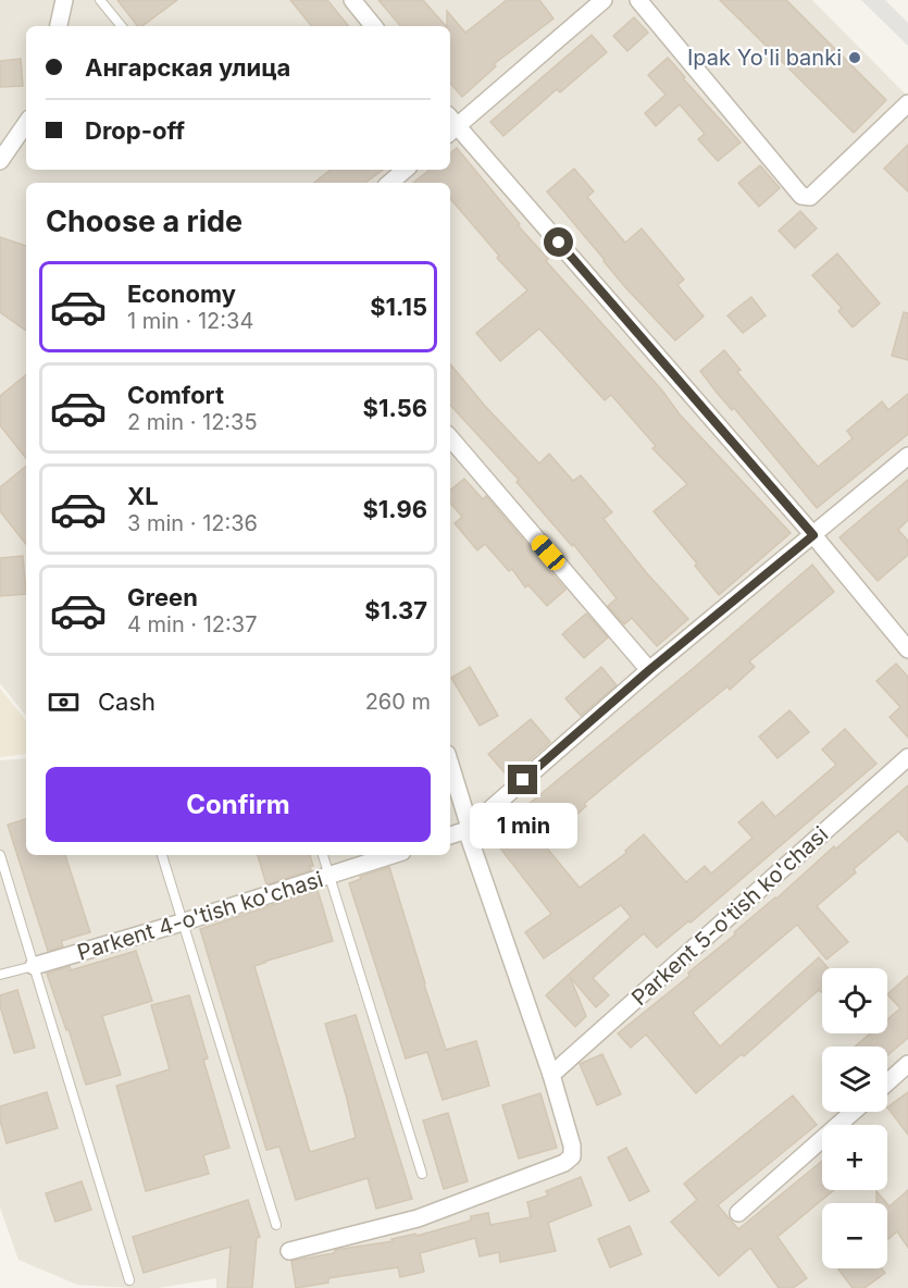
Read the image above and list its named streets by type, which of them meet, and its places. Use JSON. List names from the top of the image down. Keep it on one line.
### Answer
{"streets":{"street":["Parkent 4-o'tish ko'chasi","Parkent 5-o'tish ko'chasi"]},"places":["Ipak Yo'li banki"],"page":{"banner":["Ангарская улица","Drop-off"],"heading":"Choose a ride","list":[{"name":"Economy","note":"1 min · 12:34","value":"$1.15"},{"name":"Comfort","note":"2 min · 12:35","value":"$1.56"},{"name":"XL","note":"3 min · 12:36","value":"$1.96"},{"name":"Green","note":"4 min · 12:37","value":"$1.37"}],"pay":["Cash","260 m"],"buttons":"Confirm","bubble":"1 min","map_buttons":["+","−"]}}
